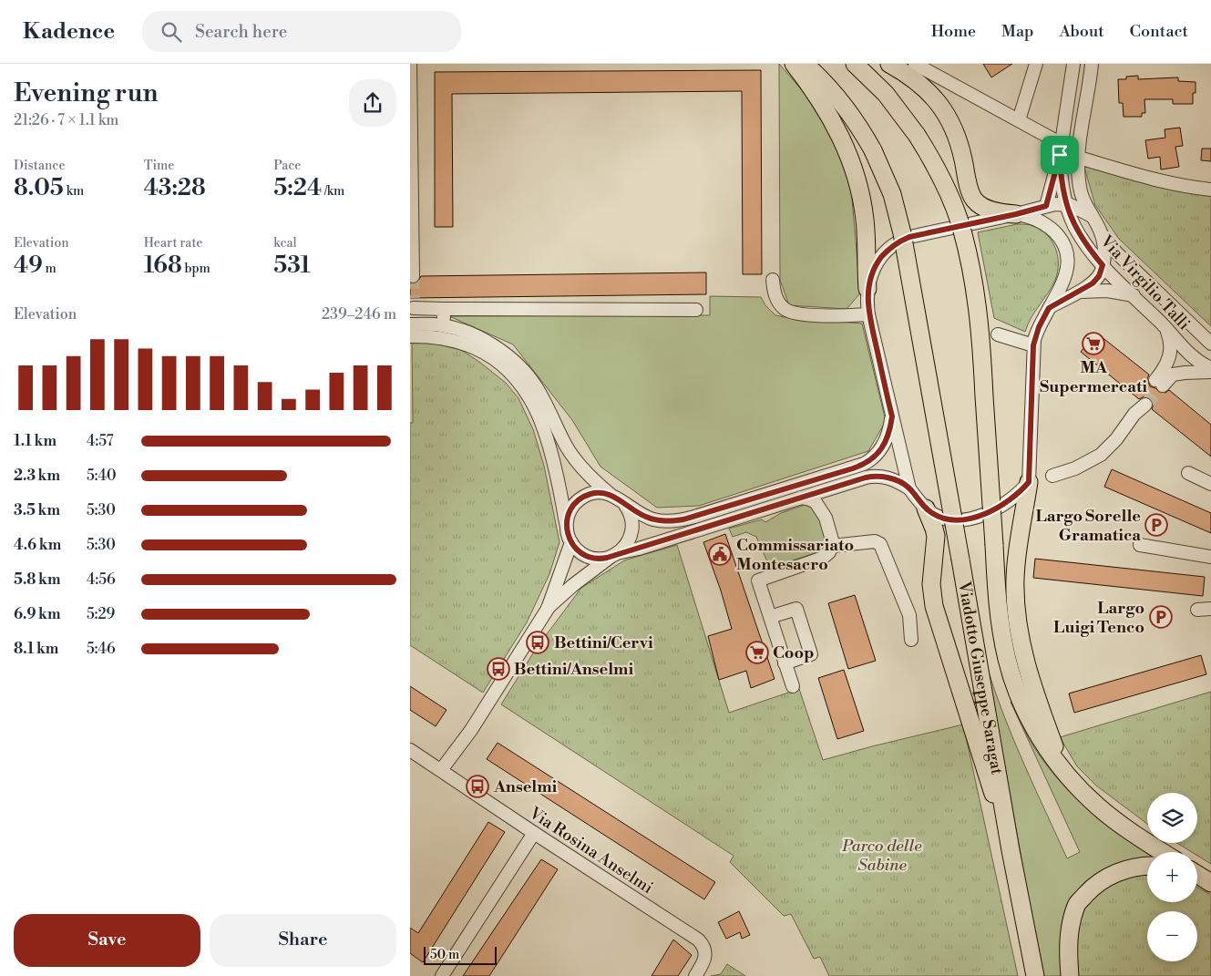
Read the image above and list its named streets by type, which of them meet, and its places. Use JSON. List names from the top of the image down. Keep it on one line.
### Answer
{"streets":{"main road":["Viadotto Giuseppe Saragat"],"street":["Via Virgilio Talli","Via Rosina Anselmi"]},"parks":["Parco delle Sabine"],"places":{"supermarket":["MA Supermercati","Coop"],"parking":["Largo Sorelle Gramatica","Largo Luigi Tenco"],"public building":["Commissariato Montesacro"],"bus stop":["Bettini/Cervi","Bettini/Anselmi","Anselmi"]},"scale_bar":"50 m","page":{"header":"Kadence","search":"Search here","nav":["Home","Map","About","Contact"],"heading":["Evening run","21:26 · 7 × 1.1 km"],"stats":[["Distance","8.05 km"],["Time","43:28"],["Pace","5:24 /km"],["Elevation","49 m"],["Heart rate","168 bpm"],["kcal","531"]],"chart":["Elevation","239–246 m"],"list":[{"name":"1.1 km","note":"4:57"},{"name":"2.3 km","note":"5:40"},{"name":"3.5 km","note":"5:30"},{"name":"4.6 km","note":"5:30"},{"name":"5.8 km","note":"4:56"},{"name":"6.9 km","note":"5:29"},{"name":"8.1 km","note":"5:46"}],"map_buttons":["+","−"],"buttons":["Save","Share"],"scale":"50 m"}}
